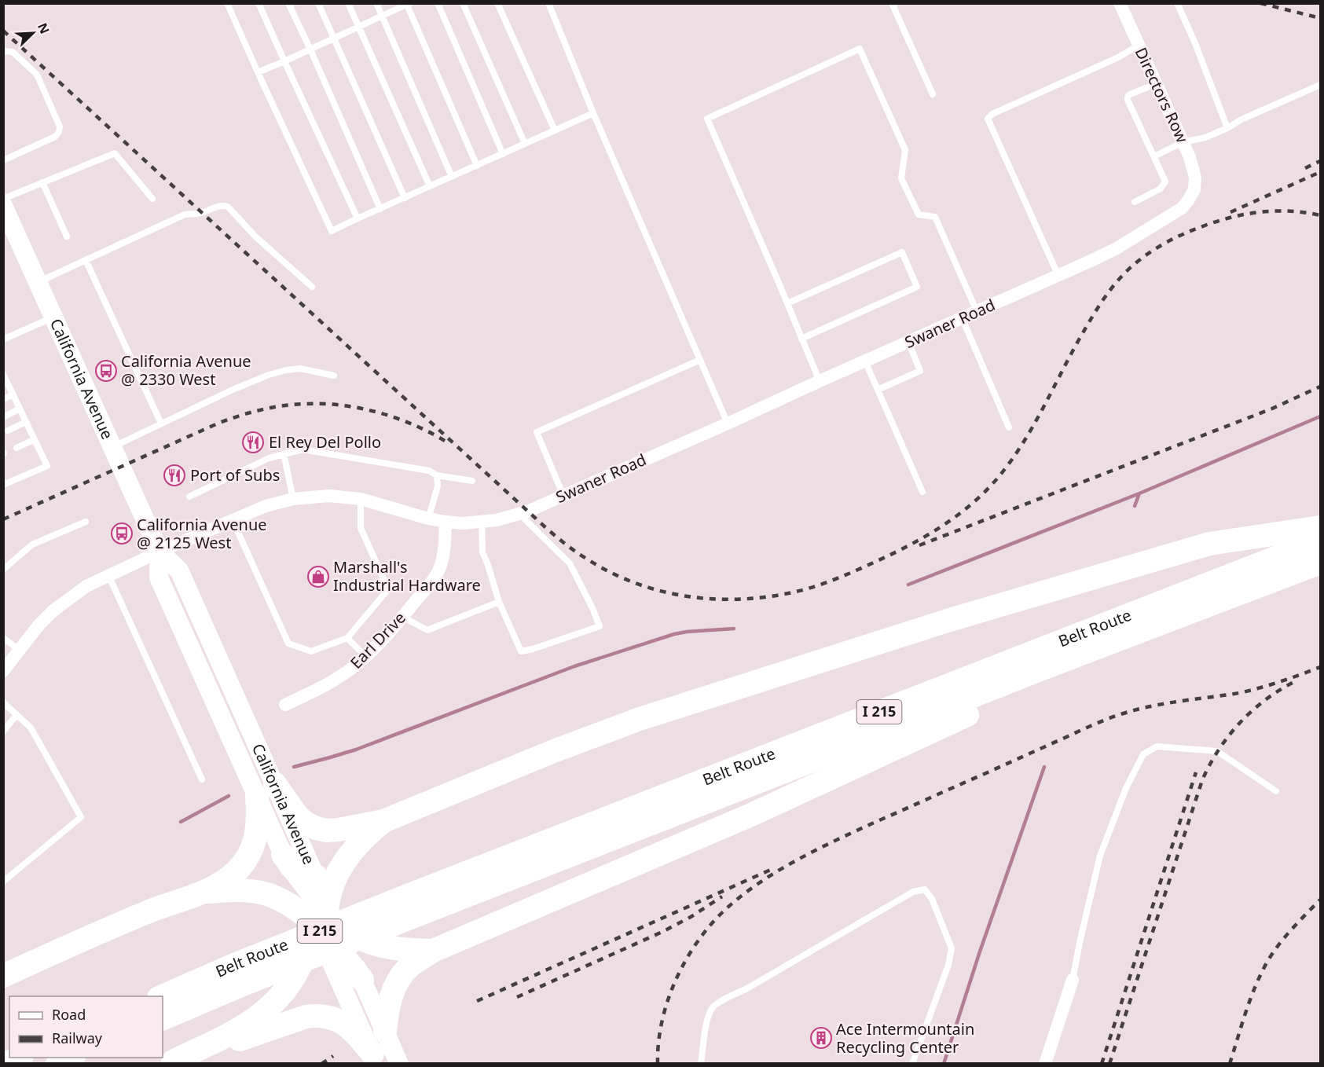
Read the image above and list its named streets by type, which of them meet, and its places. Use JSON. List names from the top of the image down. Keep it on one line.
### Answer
{"streets":{"highway":["Belt Route","I 215"],"main road":["California Avenue"],"street":["Directors Row","Swaner Road","Earl Drive"]},"crossings":[["Directors Row","Swaner Road"],["Swaner Road","California Avenue"],["Swaner Road","Earl Drive"]],"places":{"bus stop":["California Avenue @ 2330 West","California Avenue @ 2125 West"],"restaurant":["El Rey Del Pollo","Port of Subs"],"shop":["Marshall's Industrial Hardware"],"building":["Ace Intermountain Recycling Center"]},"legend":["Road","Railway"],"north":"top right"}
